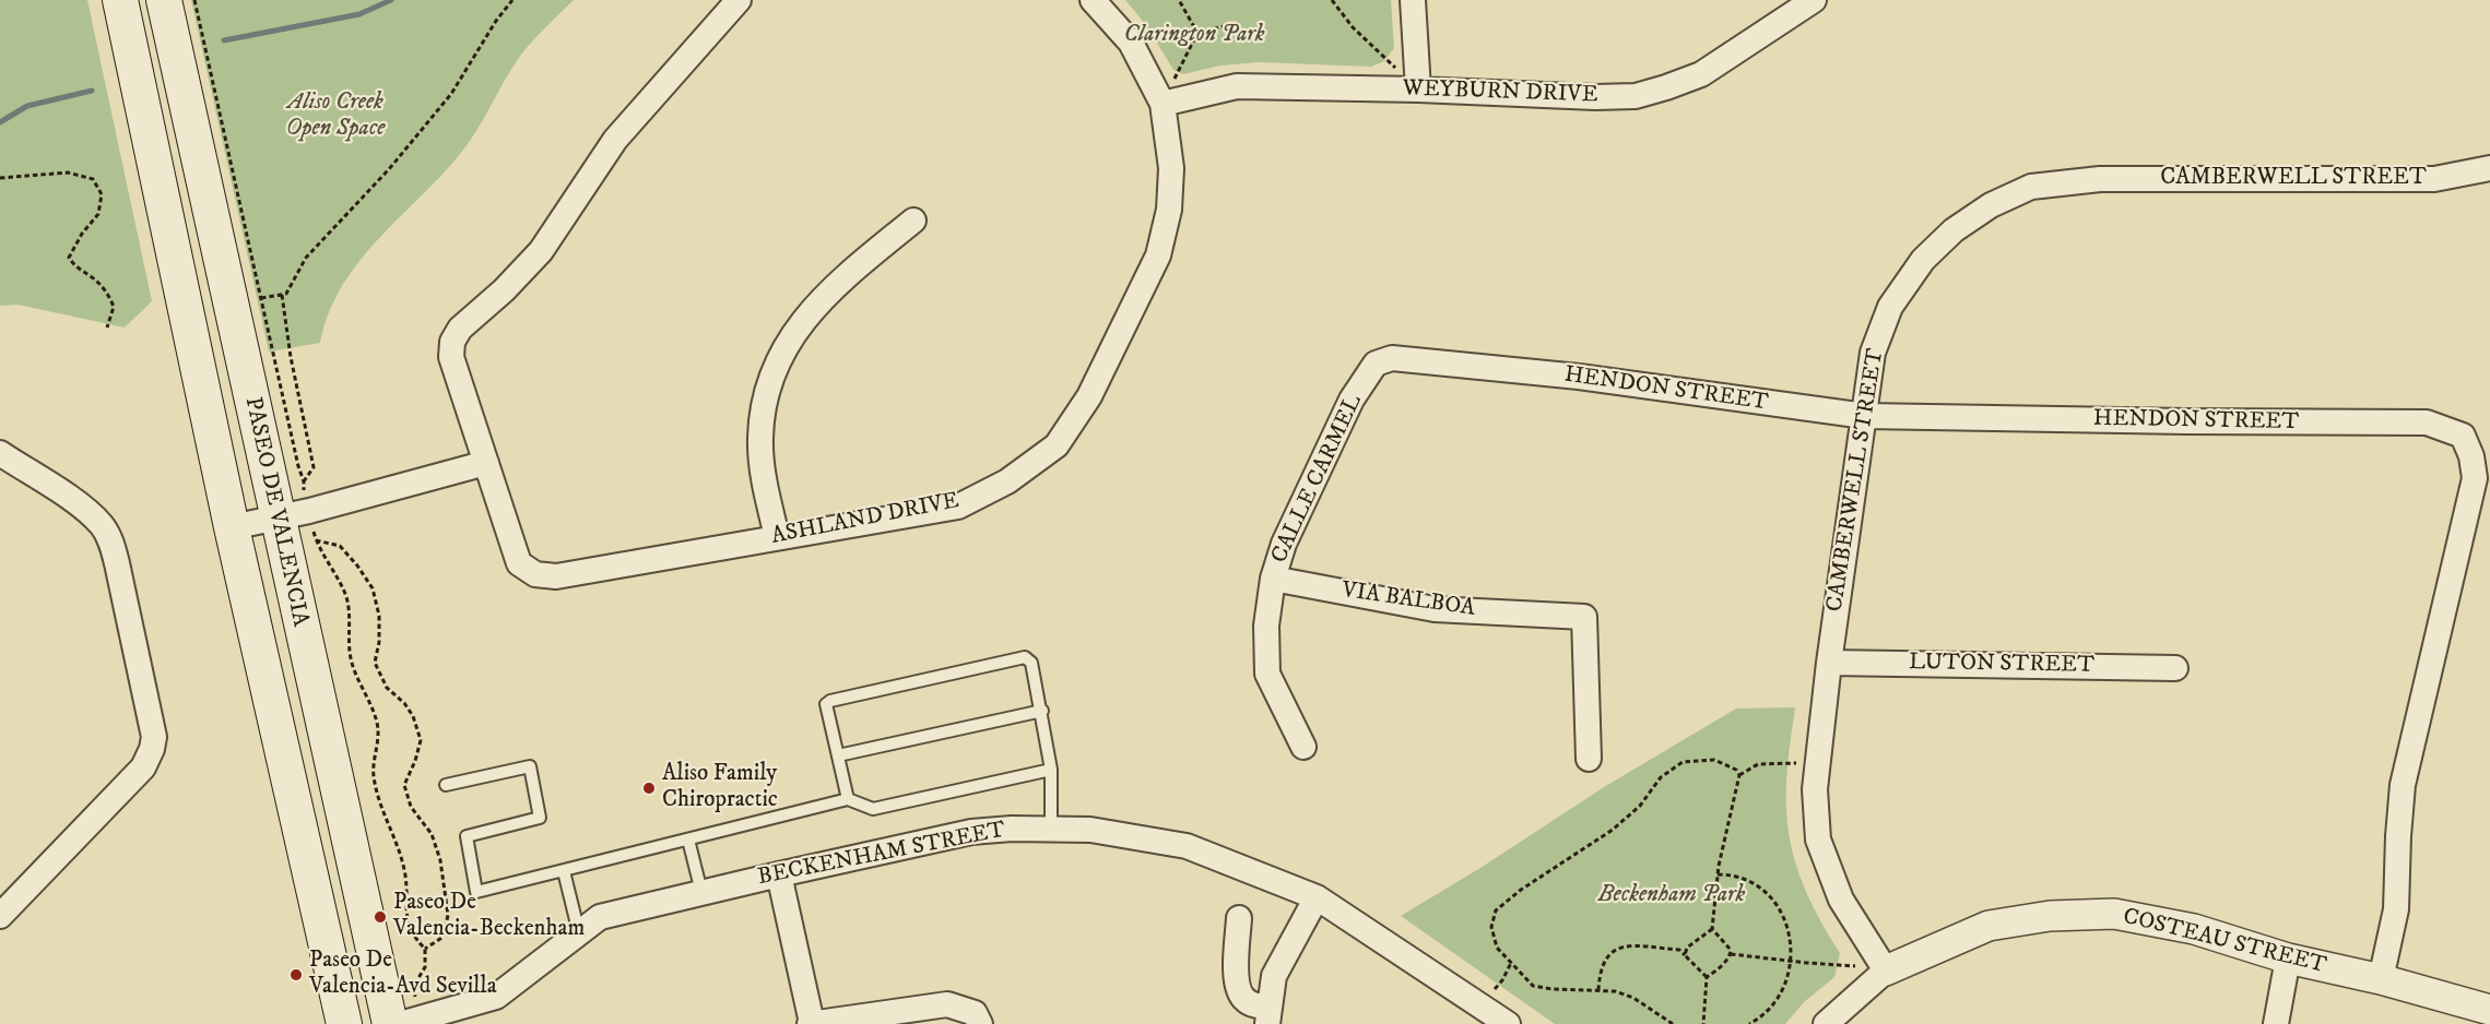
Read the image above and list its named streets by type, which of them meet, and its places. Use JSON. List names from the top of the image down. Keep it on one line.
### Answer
{"streets":{"main road":["PASEO DE VALENCIA"],"street":["WEYBURN DRIVE","CAMBERWELL STREET","HENDON STREET","CALLE CARMEL","ASHLAND DRIVE","VIA BALBOA","LUTON STREET","BECKENHAM STREET","COSTEAU STREET"]},"crossings":[["WEYBURN DRIVE","ASHLAND DRIVE"],["CAMBERWELL STREET","HENDON STREET"],["CAMBERWELL STREET","LUTON STREET"],["CAMBERWELL STREET","COSTEAU STREET"],["HENDON STREET","CALLE CARMEL"],["HENDON STREET","COSTEAU STREET"],["CALLE CARMEL","VIA BALBOA"]],"parks":["Clarington Park","Aliso Creek Open Space","Beckenham Park"],"places":["Aliso Family Chiropractic","Paseo De Valencia-Beckenham","Paseo De Valencia-Avd Sevilla"]}
